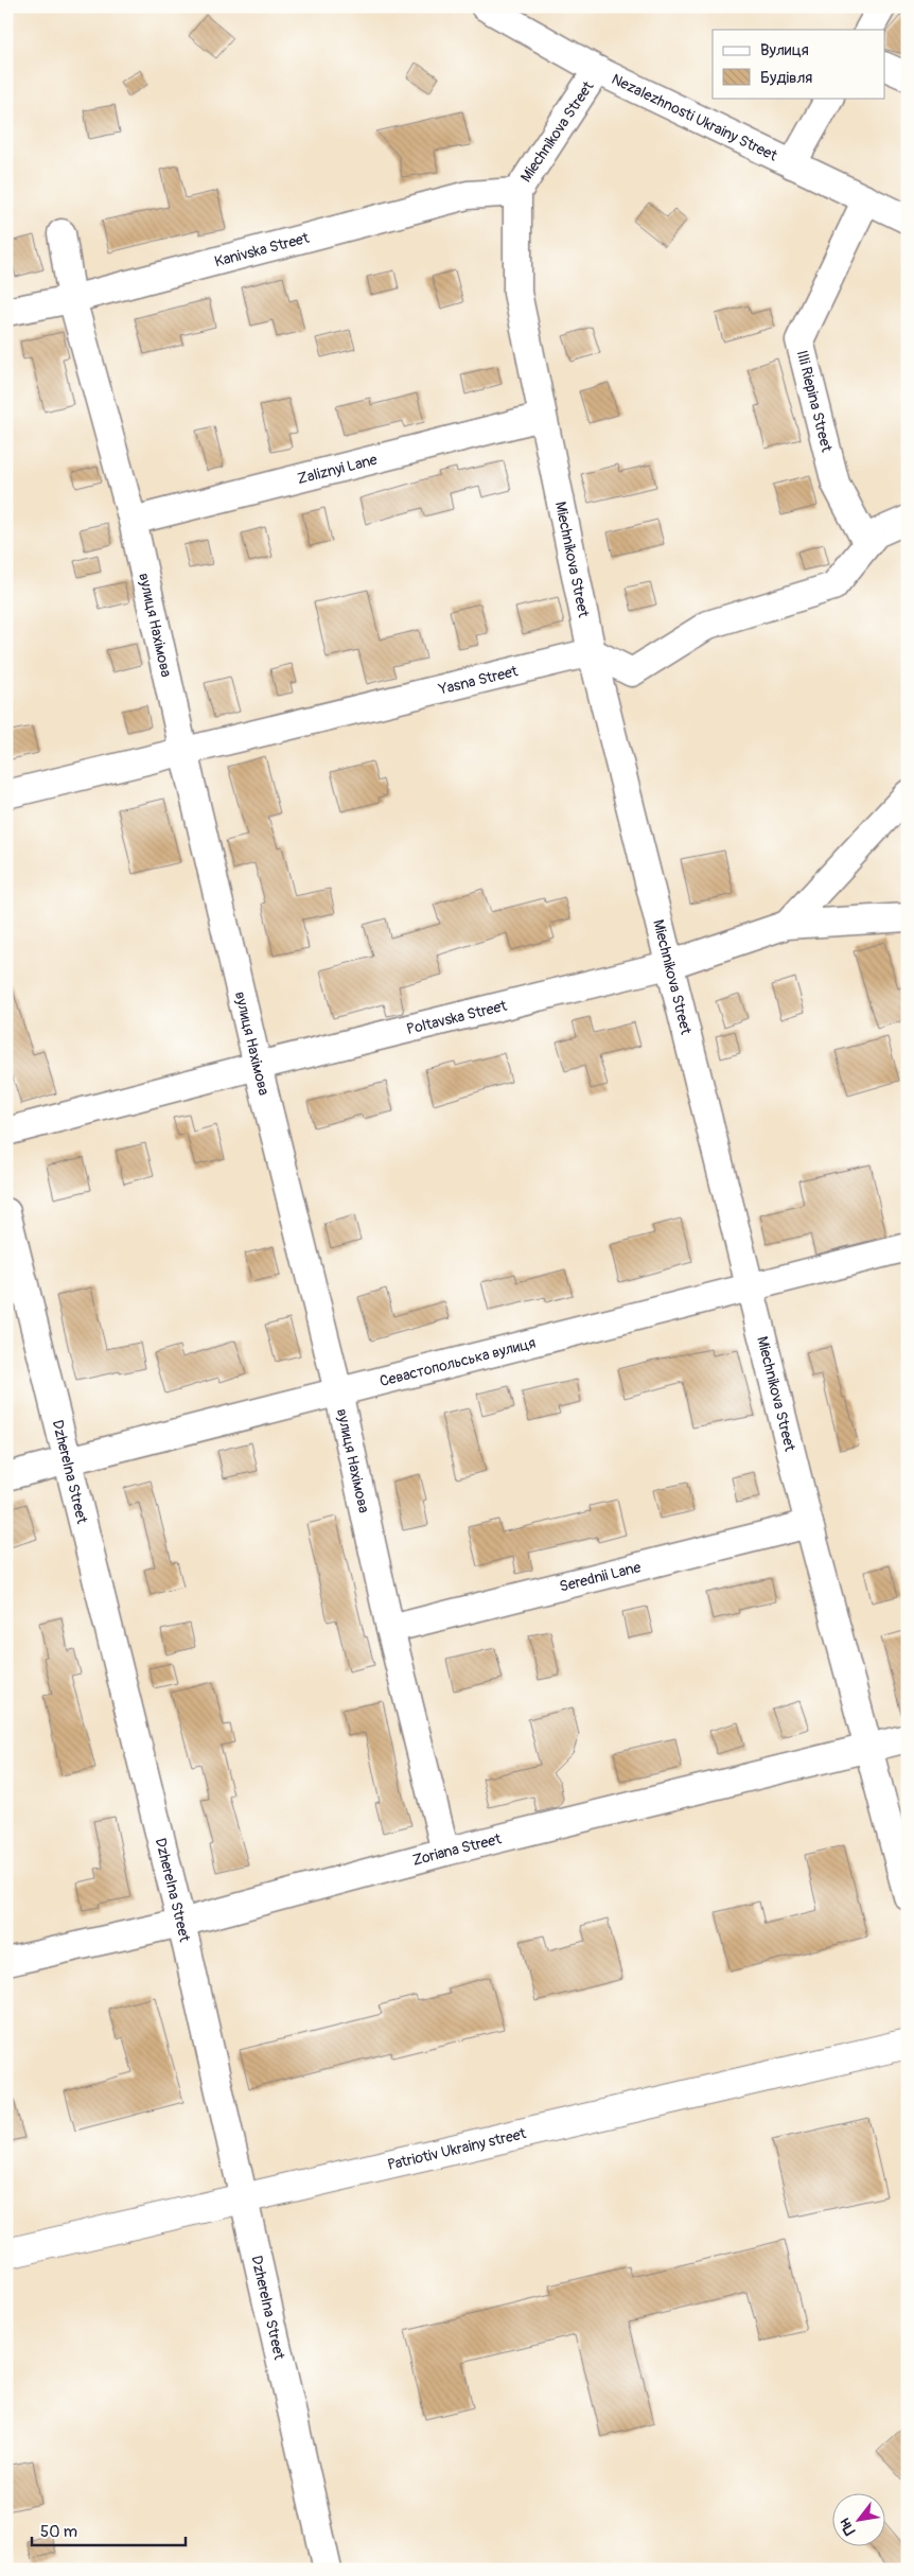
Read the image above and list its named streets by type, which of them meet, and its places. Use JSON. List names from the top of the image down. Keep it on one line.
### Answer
{"streets":{"main road":["Patriotiv Ukrainy street"],"street":["Nezalezhnosti Ukrainy Street","Miechnikova Street","Kanivska Street","Illi Riepina Street","Zaliznyi Lane","вулиця Нахімова","Yasna Street","Poltavska Street","Севастопольська вулиця","Dzherelna Street","Serednii Lane","Zoriana Street"]},"crossings":[["Nezalezhnosti Ukrainy Street","Miechnikova Street"],["Nezalezhnosti Ukrainy Street","Illi Riepina Street"],["Miechnikova Street","Kanivska Street"],["Miechnikova Street","Zaliznyi Lane"],["Miechnikova Street","Yasna Street"],["Miechnikova Street","Poltavska Street"],["Miechnikova Street","Севастопольська вулиця"],["Miechnikova Street","Serednii Lane"],["Miechnikova Street","Zoriana Street"],["Kanivska Street","вулиця Нахімова"],["Zaliznyi Lane","вулиця Нахімова"],["вулиця Нахімова","Yasna Street"],["вулиця Нахімова","Poltavska Street"],["вулиця Нахімова","Севастопольська вулиця"],["вулиця Нахімова","Serednii Lane"],["вулиця Нахімова","Zoriana Street"],["Севастопольська вулиця","Dzherelna Street"],["Dzherelna Street","Zoriana Street"],["Dzherelna Street","Patriotiv Ukrainy street"]],"legend":["Вулиця","Будівля"],"scale_bar":"50 m","north":"bottom left"}
